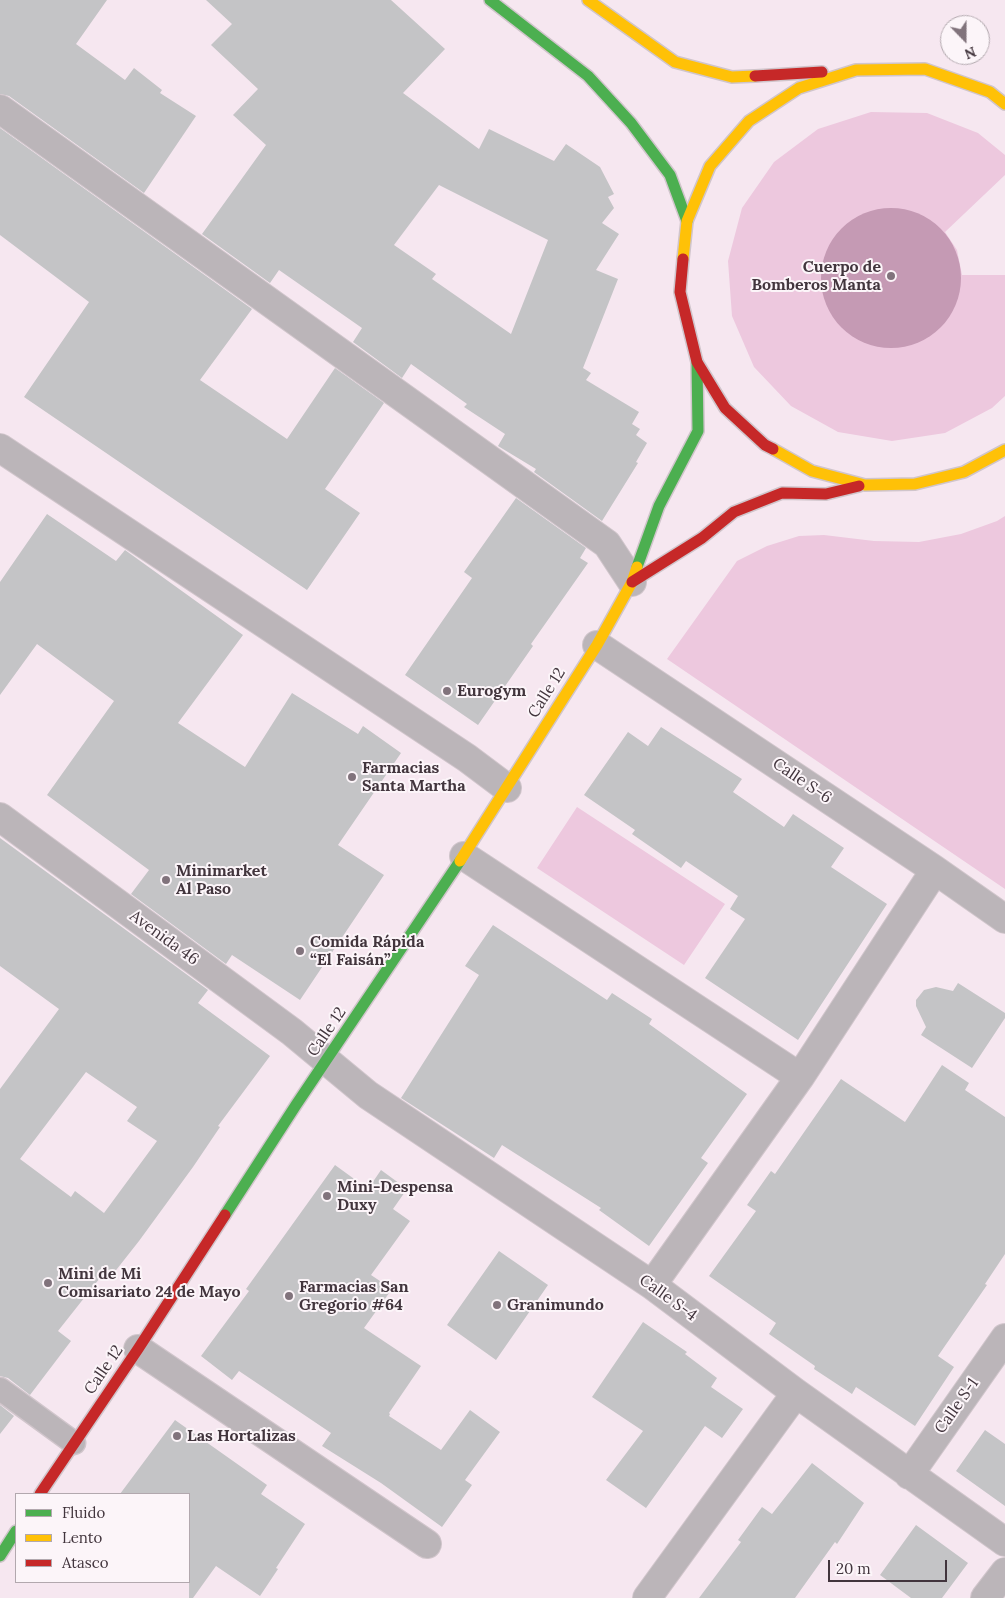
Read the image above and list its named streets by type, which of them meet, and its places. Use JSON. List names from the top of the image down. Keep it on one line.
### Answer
{"streets":{"main road":["Calle 12"],"street":["Calle S-6","Avenida 46","Calle S-4","Calle S-1"]},"crossings":[["Calle 12","Calle S-6"],["Calle 12","Avenida 46"],["Calle 12","Calle S-4"],["Avenida 46","Calle S-4"],["Calle S-4","Calle S-1"]],"places":["Cuerpo de Bomberos Manta","Eurogym","Farmacias Santa Martha","Minimarket Al Paso","Comida Rápida “El Faisán”","Mini-Despensa Duxy","Mini de Mi Comisariato 24 de Mayo","Farmacias San Gregorio #64","Granimundo","Las Hortalizas"],"legend":["Fluido","Lento","Atasco"],"scale_bar":"20 m","north":"bottom"}
